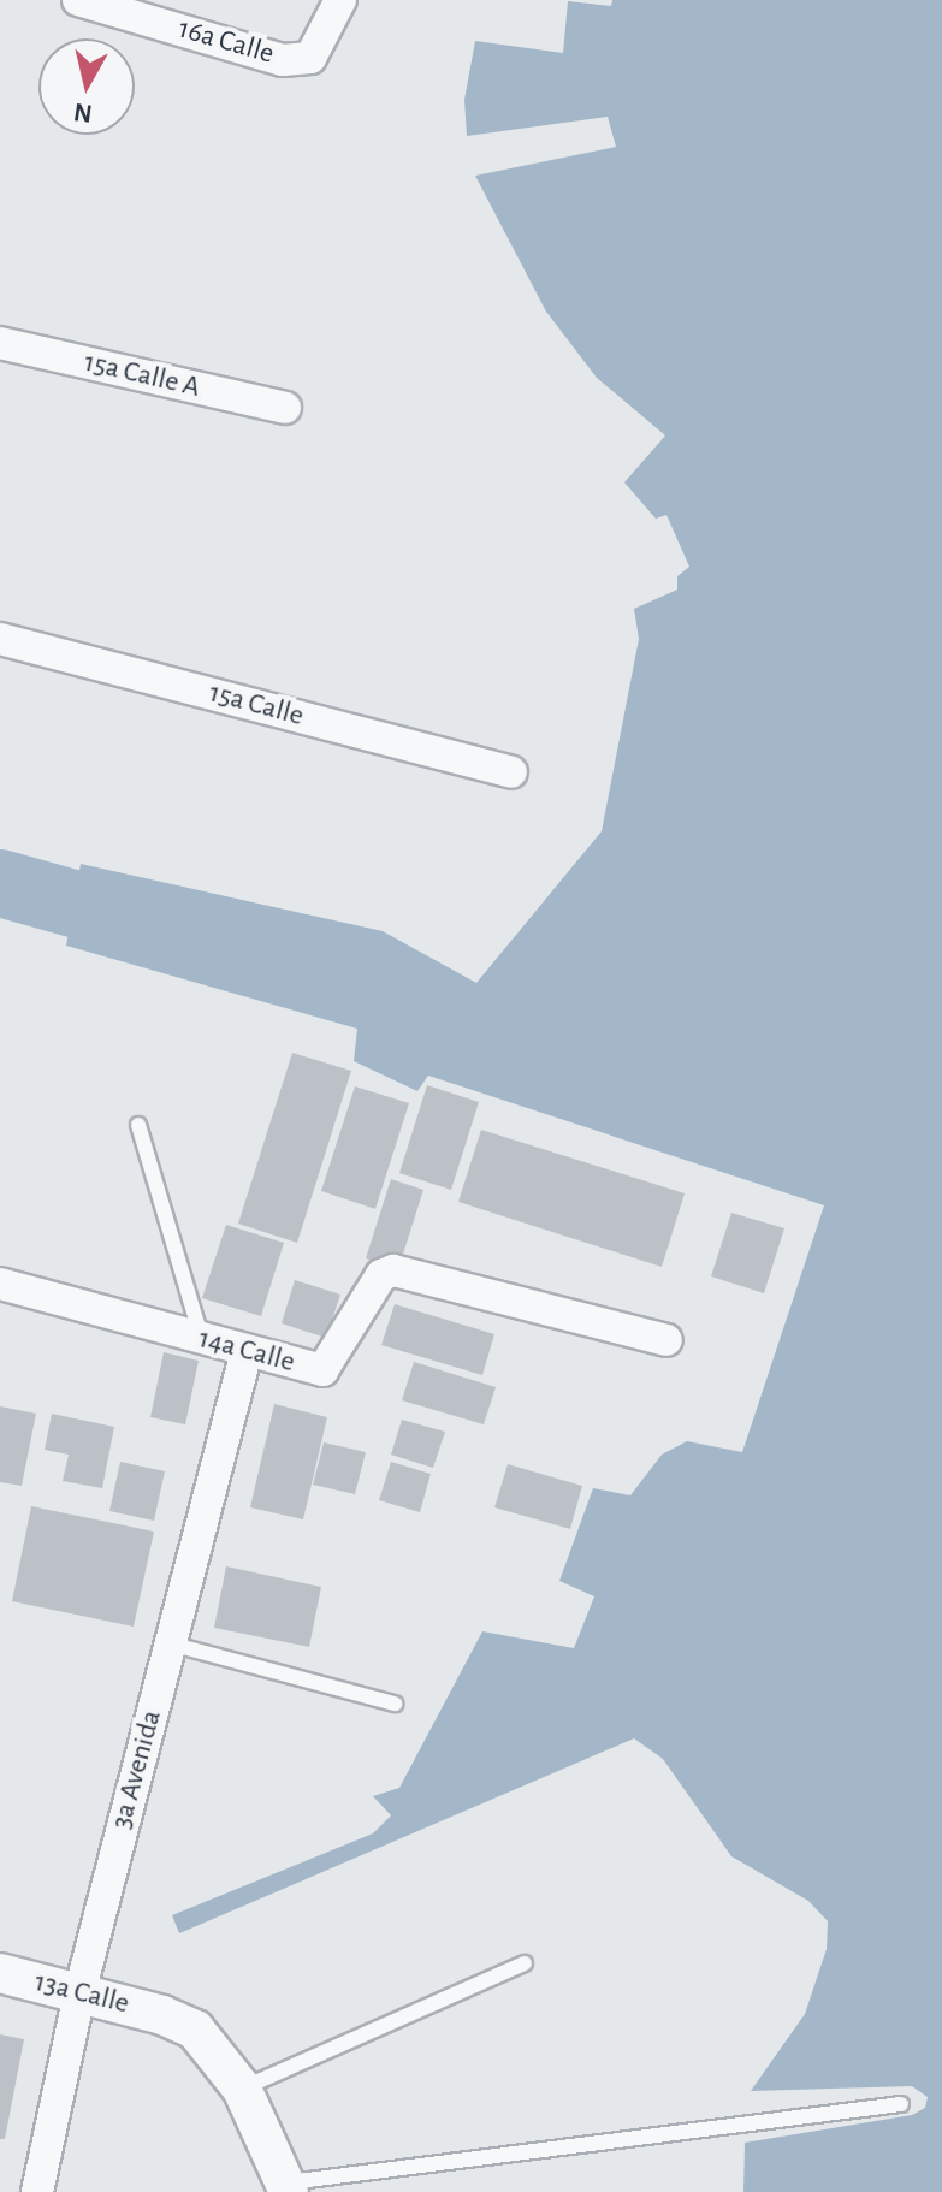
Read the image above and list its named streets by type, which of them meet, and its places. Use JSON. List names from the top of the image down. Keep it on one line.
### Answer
{"streets":{"street":["16a Calle","15a Calle A","15a Calle","14a Calle","3a Avenida","13a Calle"]},"crossings":[["14a Calle","3a Avenida"],["3a Avenida","13a Calle"]],"north":"bottom"}
